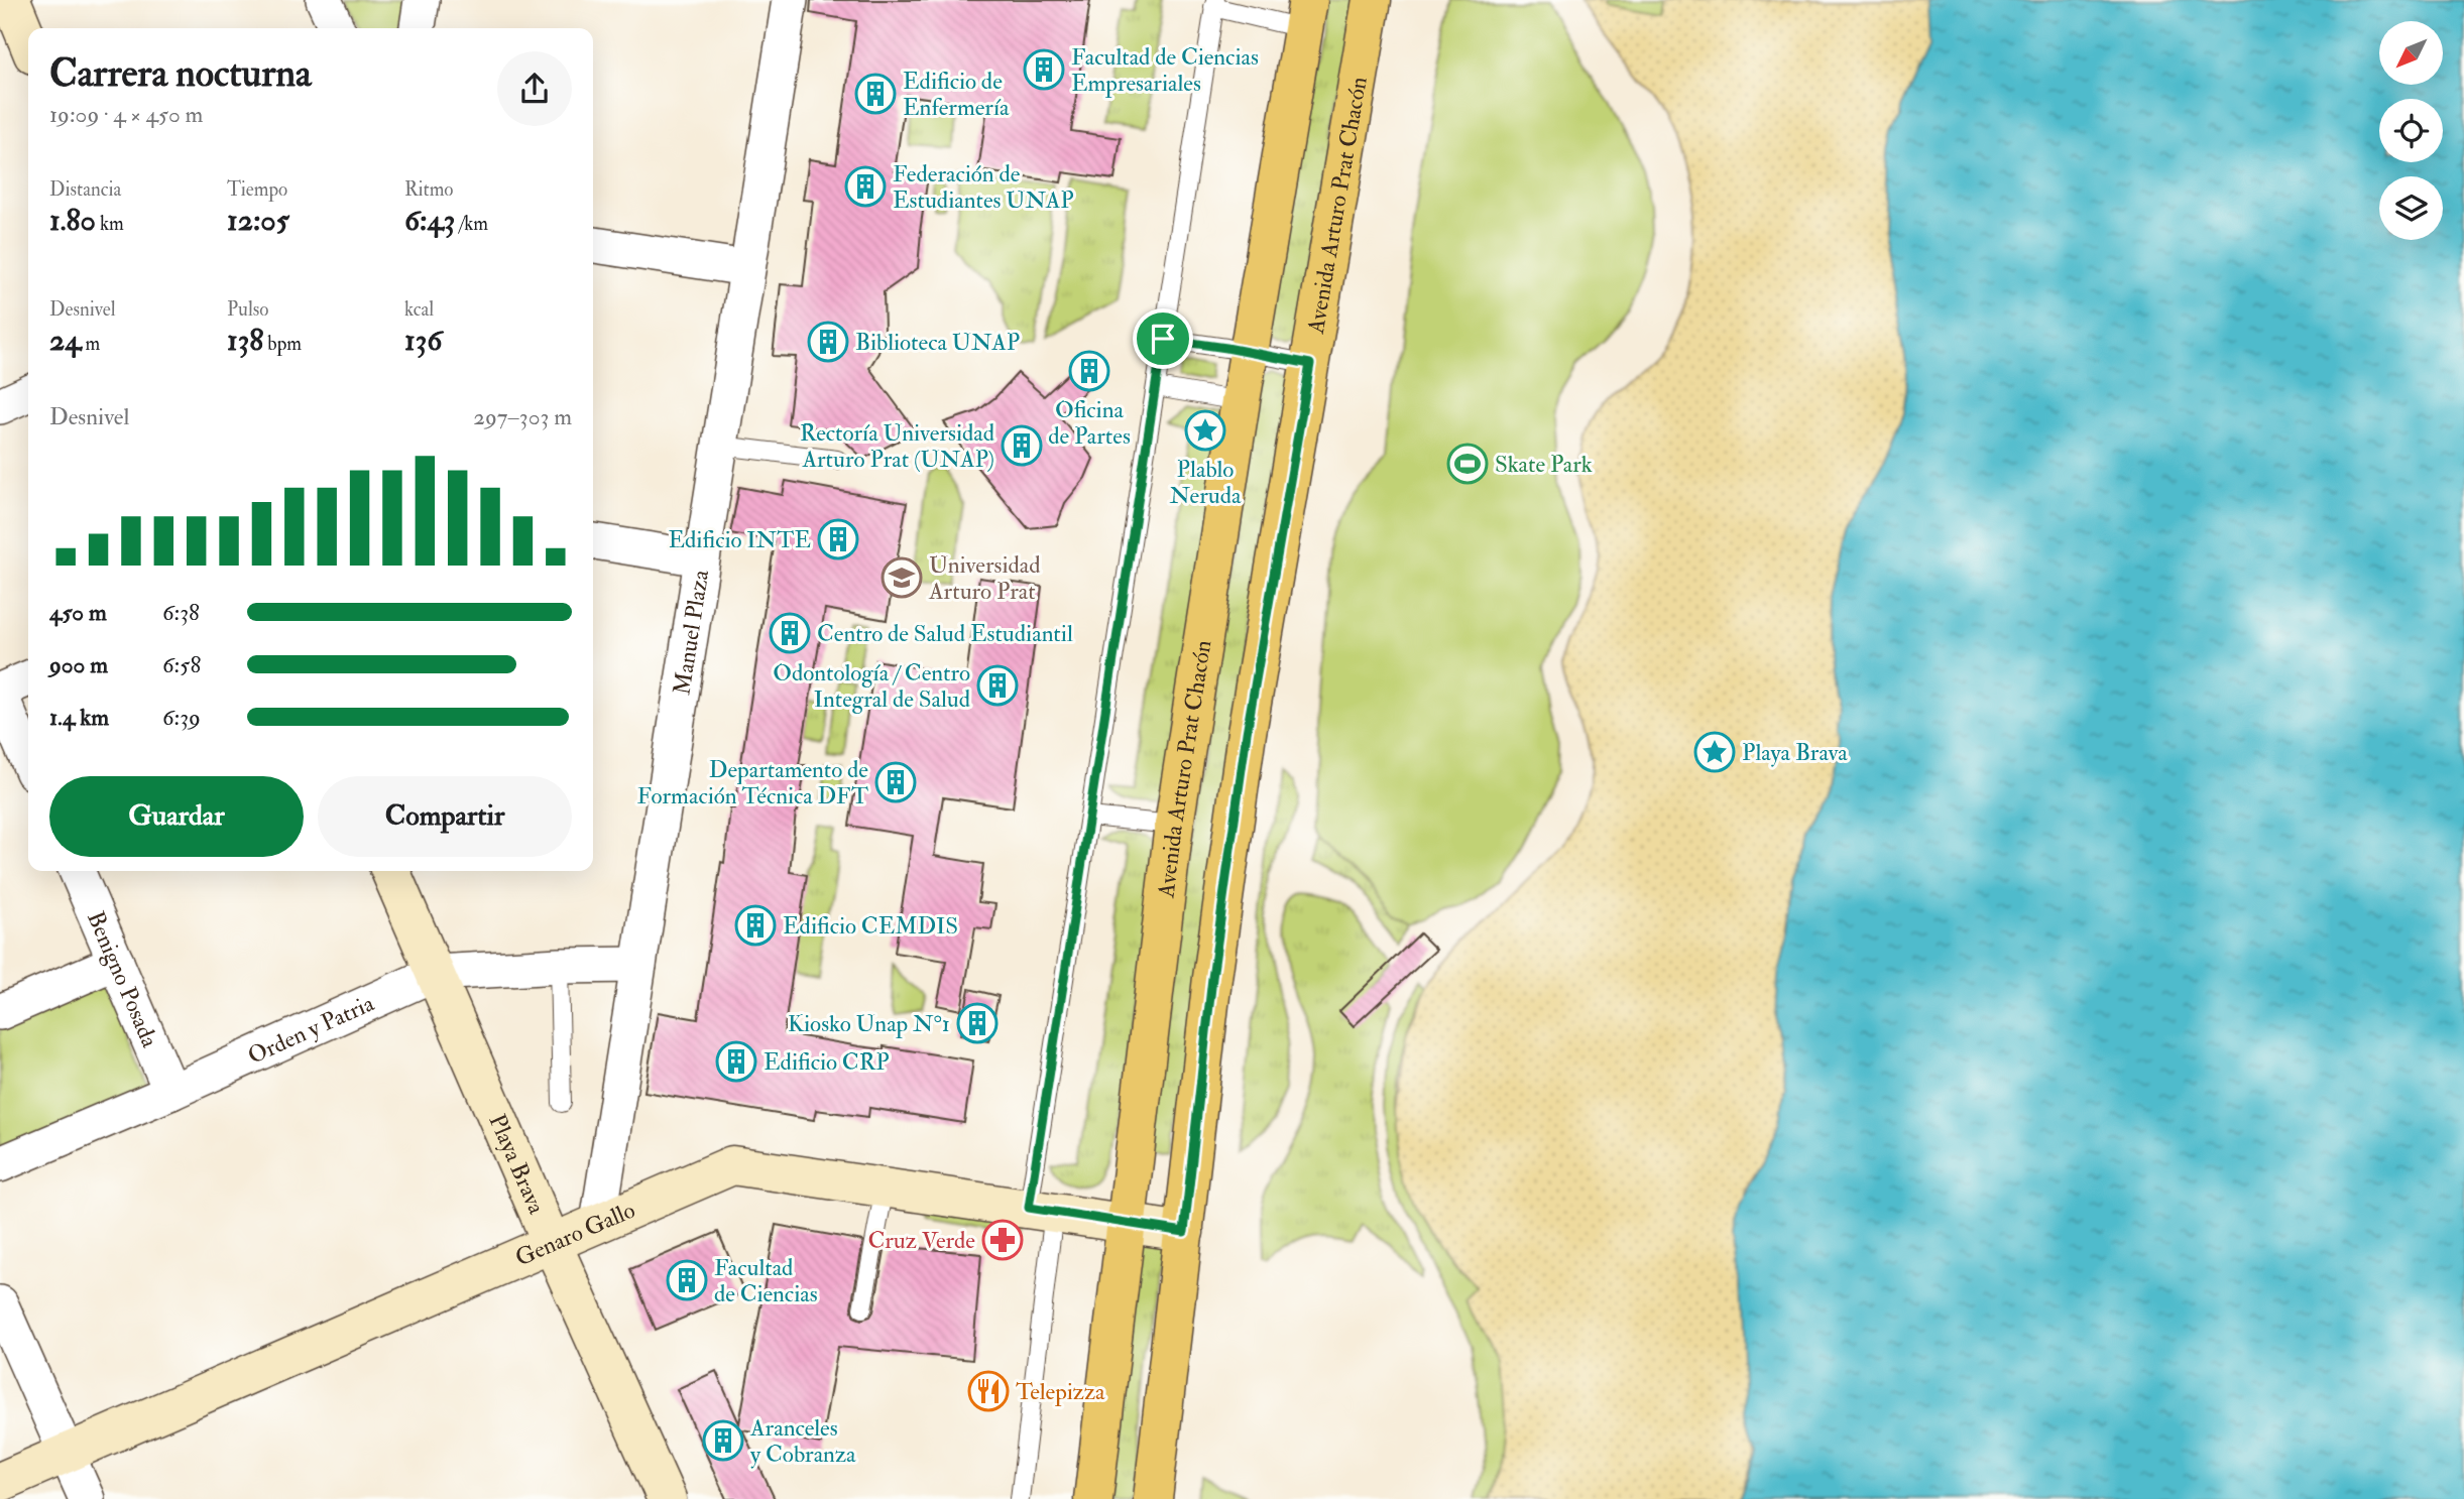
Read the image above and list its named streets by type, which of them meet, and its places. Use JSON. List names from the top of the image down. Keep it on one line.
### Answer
{"streets":{"main road":["Avenida Arturo Prat Chacón"],"street":["Manuel Plaza","Benigno Posada","Orden y Patria","Playa Brava","Genaro Gallo"]},"crossings":[["Avenida Arturo Prat Chacón","Genaro Gallo"],["Manuel Plaza","Orden y Patria"],["Manuel Plaza","Genaro Gallo"],["Benigno Posada","Orden y Patria"],["Orden y Patria","Playa Brava"],["Playa Brava","Genaro Gallo"]],"places":{"building":["Facultad de Ciencias Empresariales","Edificio de Enfermería","Federación de Estudiantes UNAP","Biblioteca UNAP","Oficina de Partes","Rectoría Universidad Arturo Prat (UNAP)","Edificio INTE","Centro de Salud Estudiantil","Odontología / Centro Integral de Salud","Departamento de Formación Técnica DFT","Edificio CEMDIS","Kiosko Unap N°1","Edificio CRP","Facultad de Ciencias","Aranceles y Cobranza"],"place":["Plablo Neruda","Playa Brava"],"sports":["Skate Park"],"school or university":["Universidad Arturo Prat"],"pharmacy":["Cruz Verde"],"restaurant":["Telepizza"]},"north":"bottom left","page":{"heading":["Carrera nocturna","19:09 · 4 × 450 m"],"stats":[["Distancia","1.80 km"],["Tiempo","12:05"],["Ritmo","6:43 /km"],["Desnivel","24 m"],["Pulso","138 bpm"],["kcal","136"]],"chart":["Desnivel","297–303 m"],"list":[{"name":"450 m","note":"6:38"},{"name":"900 m","note":"6:58"},{"name":"1.4 km","note":"6:39"}],"buttons":["Guardar","Compartir"]}}
